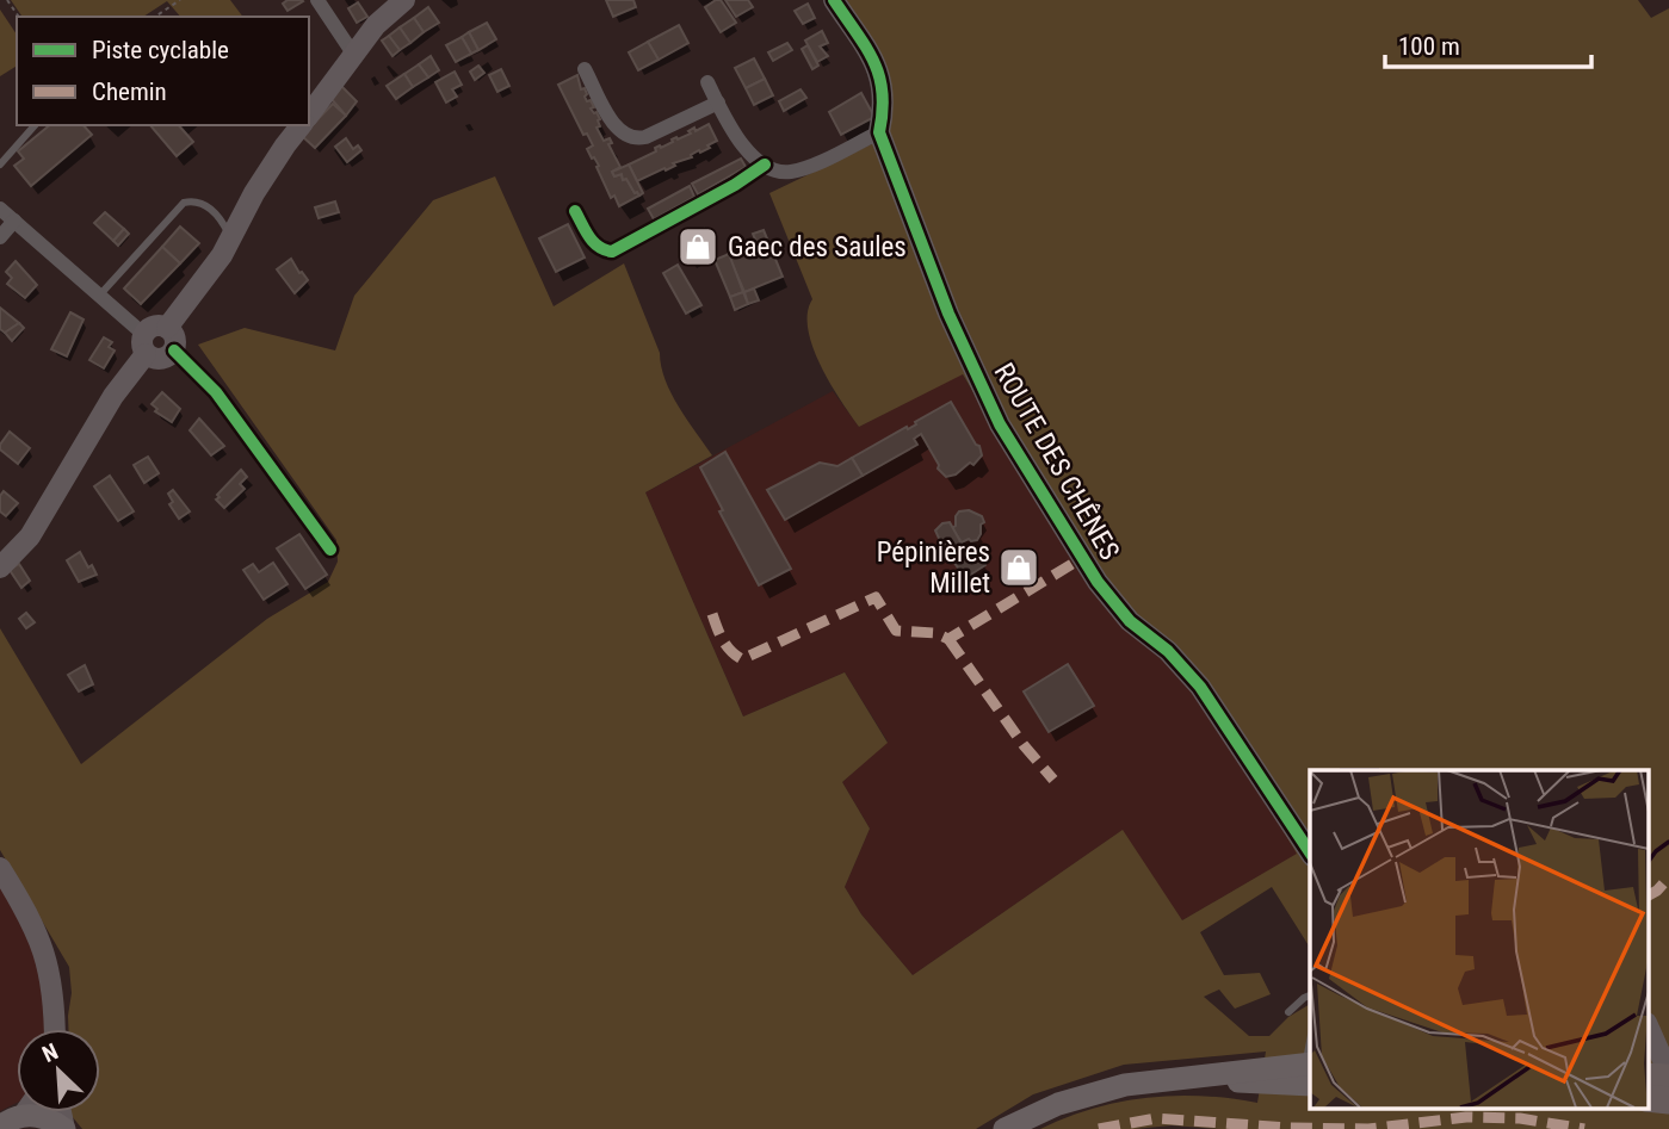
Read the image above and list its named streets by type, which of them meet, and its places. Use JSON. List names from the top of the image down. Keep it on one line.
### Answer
{"streets":{"street":["ROUTE DES CHÊNES"]},"places":{"shop":["Gaec des Saules","Pépinières Millet"]},"legend":["Piste cyclable","Chemin"],"scale_bar":"100 m","north":"top left"}
